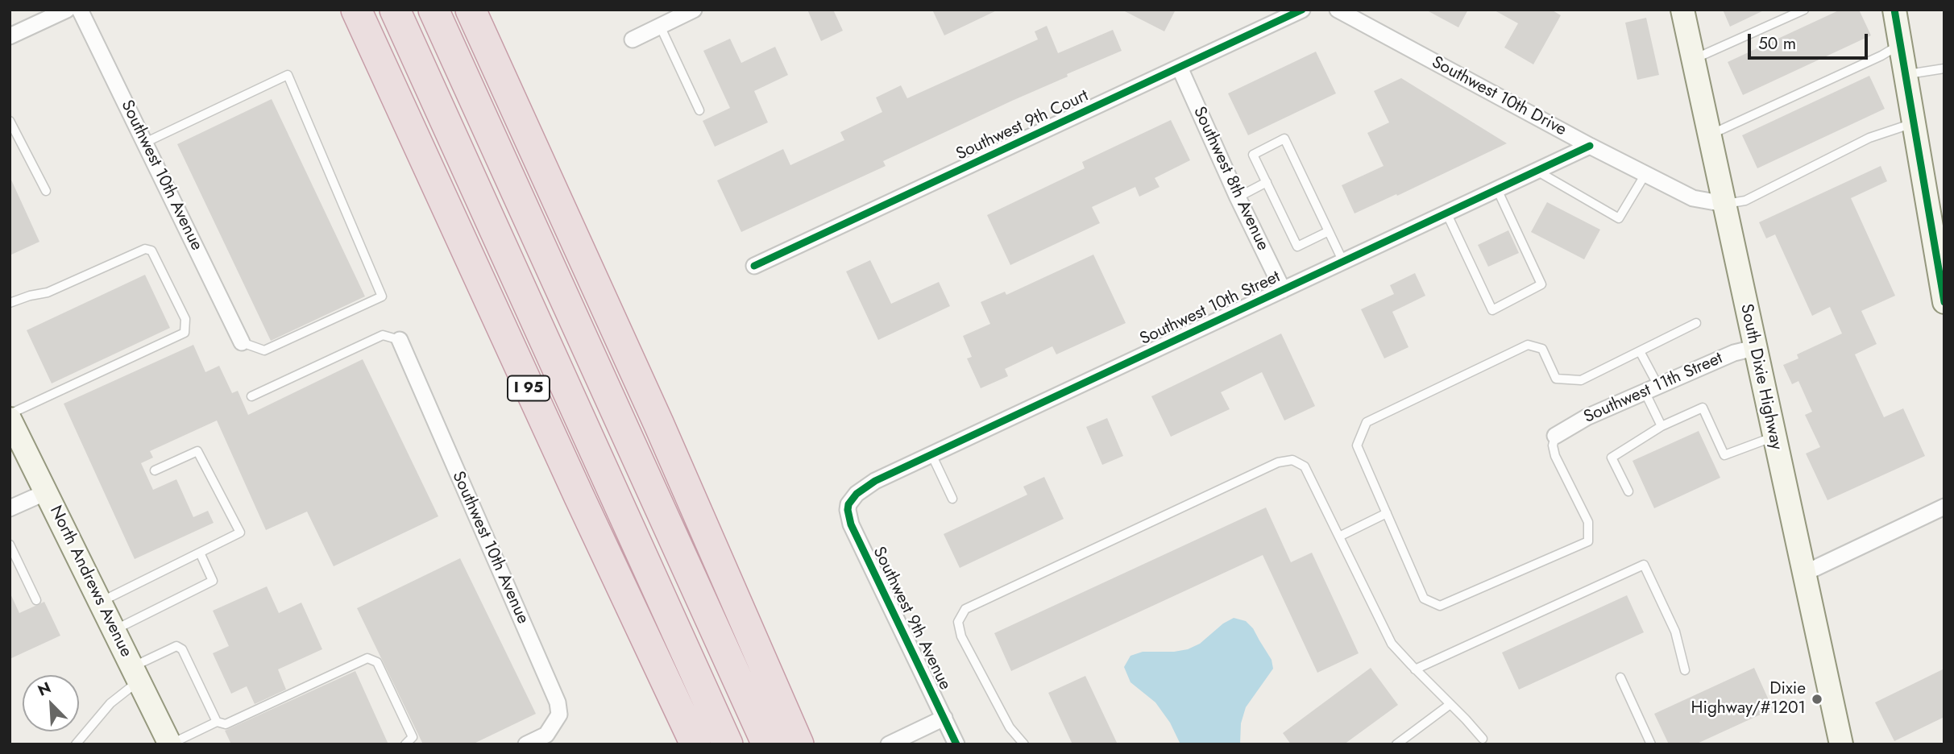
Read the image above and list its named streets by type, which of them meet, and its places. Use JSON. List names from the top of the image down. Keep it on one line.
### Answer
{"streets":{"highway":["I 95"],"main road":["South Dixie Highway","North Andrews Avenue"],"street":["Southwest 10th Drive","Southwest 9th Court","Southwest 10th Avenue","Southwest 8th Avenue","Southwest 10th Street","Southwest 11th Street","Southwest 9th Avenue"]},"crossings":[["Southwest 10th Drive","Southwest 10th Street"],["Southwest 10th Drive","South Dixie Highway"],["Southwest 9th Court","Southwest 8th Avenue"],["Southwest 8th Avenue","Southwest 10th Street"],["Southwest 10th Street","Southwest 9th Avenue"],["South Dixie Highway","Southwest 11th Street"]],"places":["Dixie Highway/#1201"],"scale_bar":"50 m","north":"top left"}
